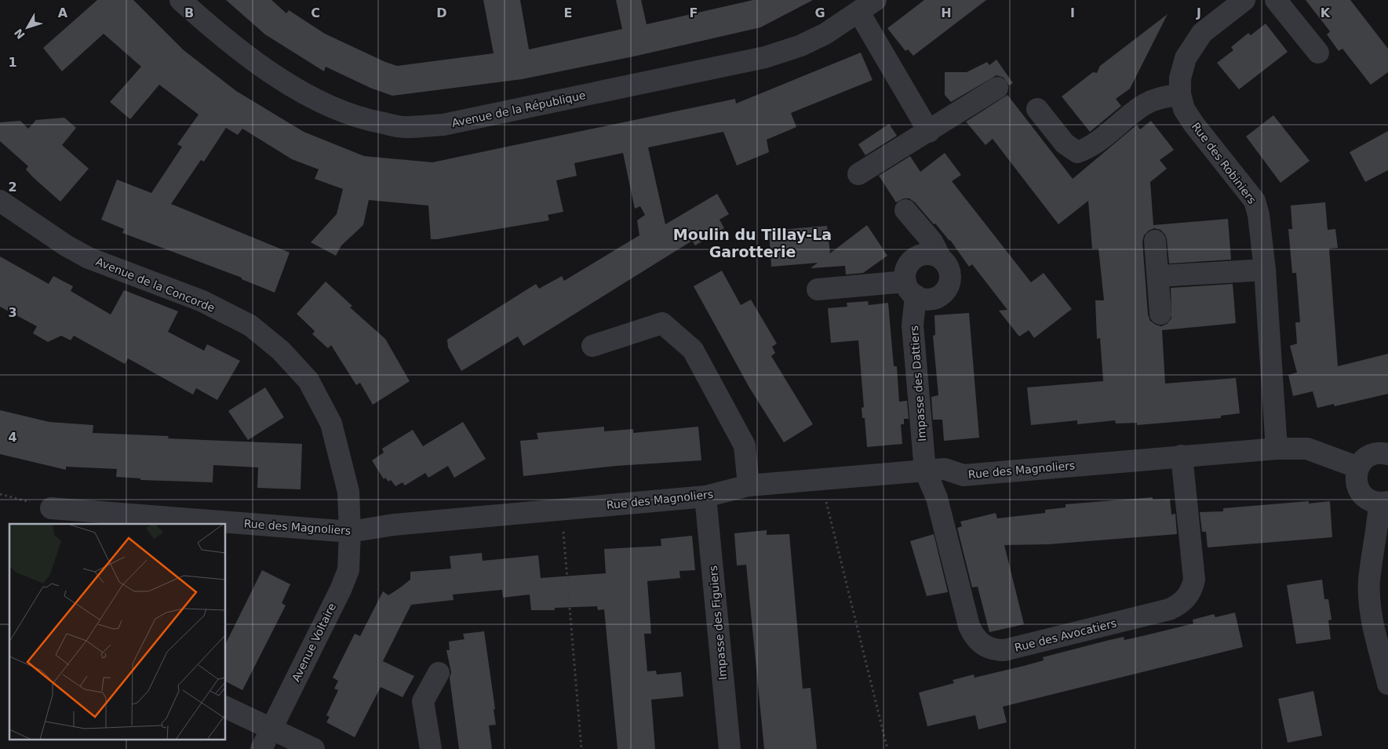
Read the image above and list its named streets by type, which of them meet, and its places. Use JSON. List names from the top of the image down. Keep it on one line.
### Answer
{"streets":{"street":["Avenue de la République","Rue des Robiniers","Avenue de la Concorde","Impasse des Dattiers","Rue des Magnoliers","Impasse des Figuiers","Rue des Avocatiers","Avenue Voltaire"]},"crossings":[["Rue des Robiniers","Rue des Magnoliers"],["Avenue de la Concorde","Rue des Magnoliers"],["Avenue de la Concorde","Avenue Voltaire"],["Impasse des Dattiers","Rue des Magnoliers"],["Impasse des Dattiers","Rue des Avocatiers"],["Rue des Magnoliers","Impasse des Figuiers"],["Rue des Magnoliers","Rue des Avocatiers"],["Rue des Magnoliers","Avenue Voltaire"]],"districts":["Moulin du Tillay-La Garotterie"],"north":"bottom left","grid":{"columns":["A","B","C","D","E","F","G","H","I","J","K"],"rows":["1","2","3","4"]}}
